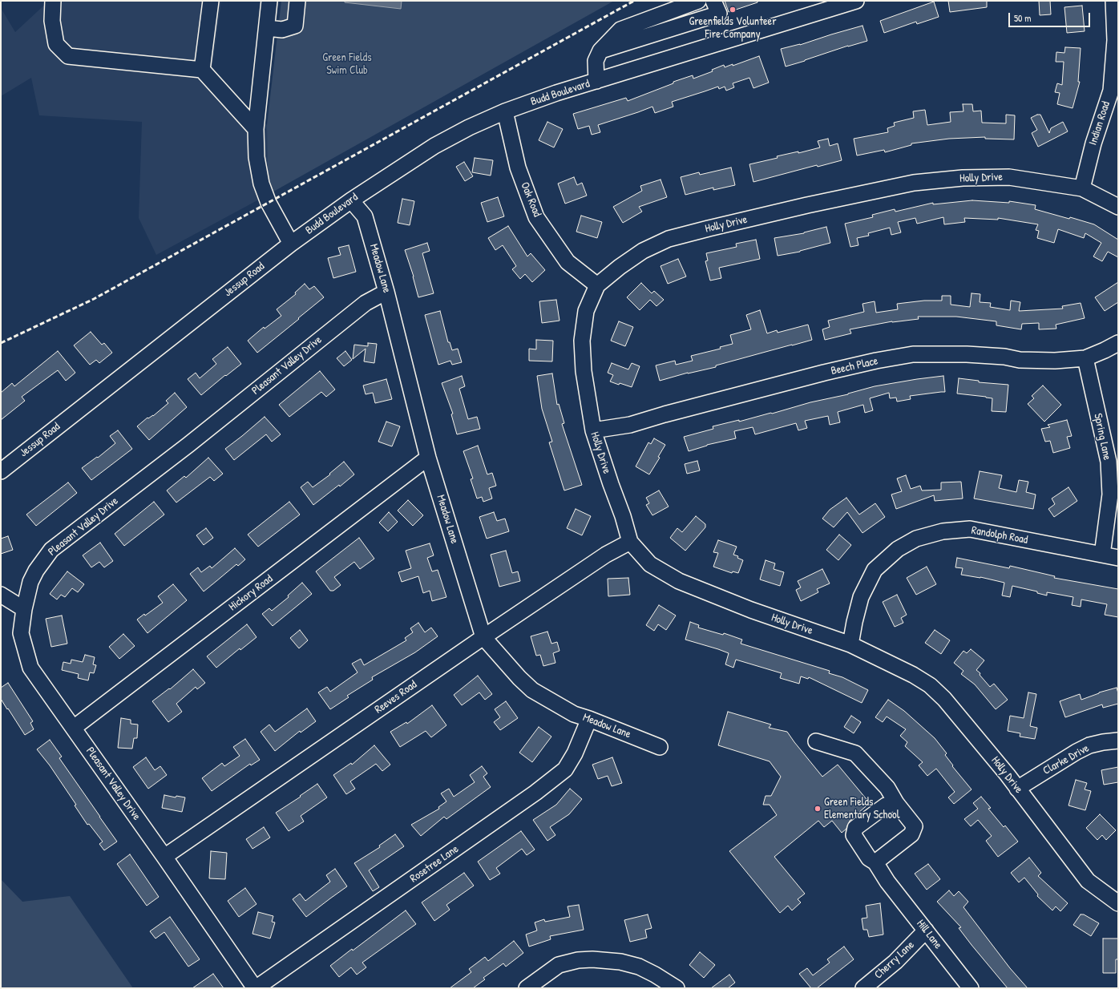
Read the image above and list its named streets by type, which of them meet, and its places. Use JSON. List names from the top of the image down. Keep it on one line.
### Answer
{"streets":{"street":["Budd Boulevard","Indian Road","Holly Drive","Oak Road","Meadow Lane","Jessup Road","Pleasant Valley Drive","Beech Place","Spring Lane","Randolph Road","Hickory Road","Reeves Road","Clarke Drive","Rosetree Lane","Hill Lane","Cherry Lane"]},"crossings":[["Budd Boulevard","Oak Road"],["Budd Boulevard","Meadow Lane"],["Budd Boulevard","Jessup Road"],["Indian Road","Holly Drive"],["Holly Drive","Oak Road"],["Holly Drive","Beech Place"],["Holly Drive","Randolph Road"],["Holly Drive","Reeves Road"],["Holly Drive","Clarke Drive"],["Meadow Lane","Pleasant Valley Drive"],["Meadow Lane","Hickory Road"],["Meadow Lane","Reeves Road"],["Meadow Lane","Rosetree Lane"],["Pleasant Valley Drive","Hickory Road"],["Pleasant Valley Drive","Reeves Road"],["Pleasant Valley Drive","Rosetree Lane"],["Beech Place","Spring Lane"],["Spring Lane","Randolph Road"],["Hill Lane","Cherry Lane"]],"parks":["Green Fields Swim Club"],"places":["Greenfields Volunteer Fire Company","Green Fields Elementary School"],"scale_bar":"50 m"}
